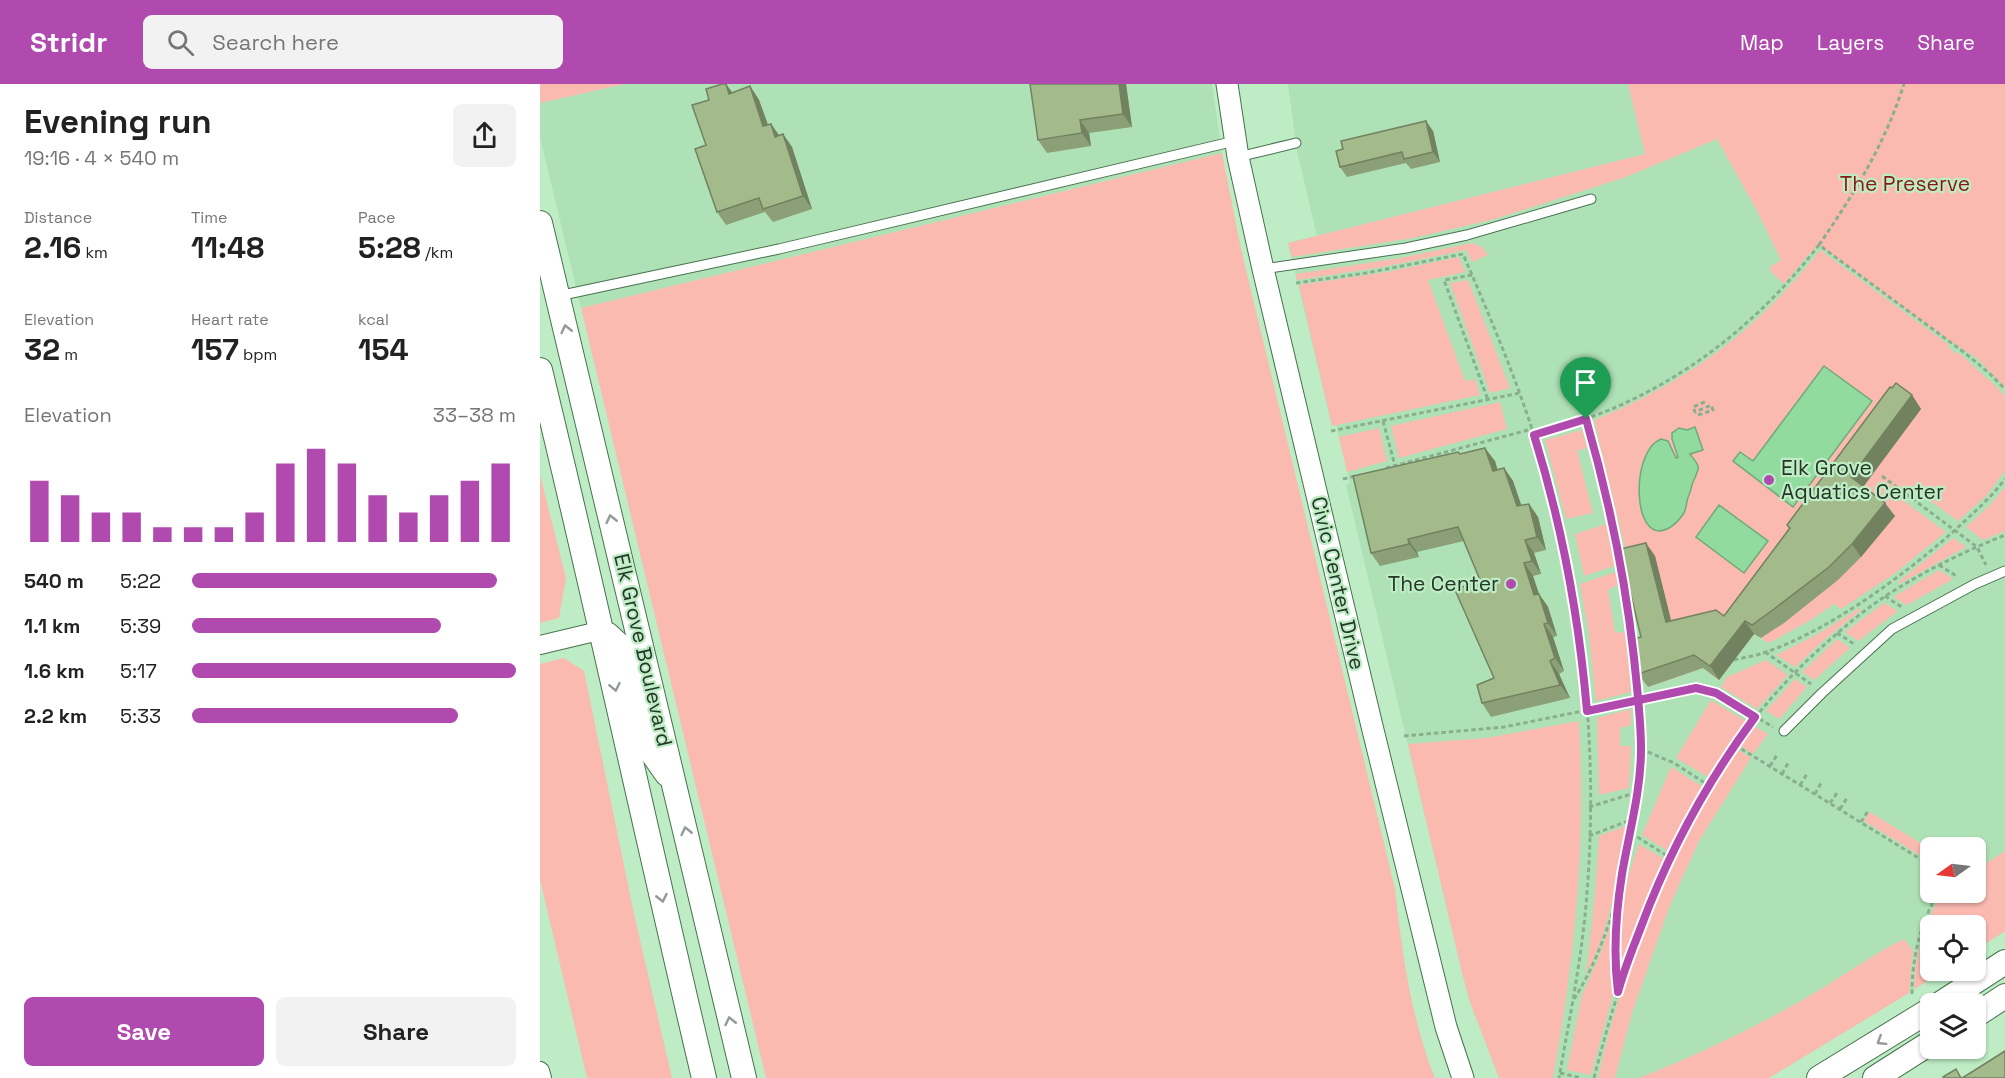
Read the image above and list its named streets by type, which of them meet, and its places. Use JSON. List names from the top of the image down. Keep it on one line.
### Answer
{"streets":{"main road":["Elk Grove Boulevard"],"street":["Civic Center Drive"]},"parks":["The Preserve"],"places":["Elk Grove Aquatics Center","The Center"],"north":"left","page":{"header":"Stridr","search":"Search here","nav":["Map","Layers","Share"],"heading":["Evening run","19:16 · 4 × 540 m"],"stats":[["Distance","2.16 km"],["Time","11:48"],["Pace","5:28 /km"],["Elevation","32 m"],["Heart rate","157 bpm"],["kcal","154"]],"chart":["Elevation","33–38 m"],"list":[{"name":"540 m","note":"5:22"},{"name":"1.1 km","note":"5:39"},{"name":"1.6 km","note":"5:17"},{"name":"2.2 km","note":"5:33"}],"buttons":["Save","Share"]}}
